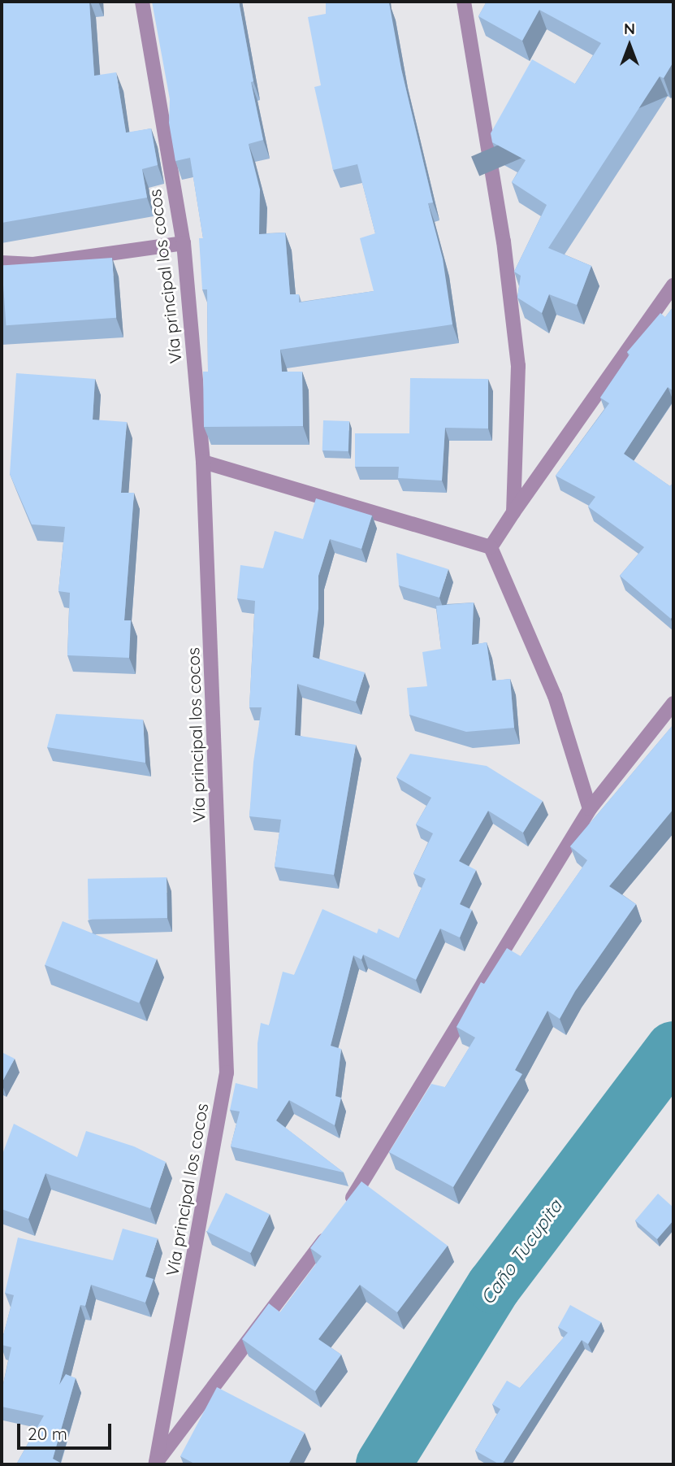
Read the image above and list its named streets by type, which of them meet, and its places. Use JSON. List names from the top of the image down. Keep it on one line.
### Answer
{"streets":{"street":["Vía principal los cocos"]},"water":["Caño Tucupita"],"scale_bar":"20 m","north":"top"}
